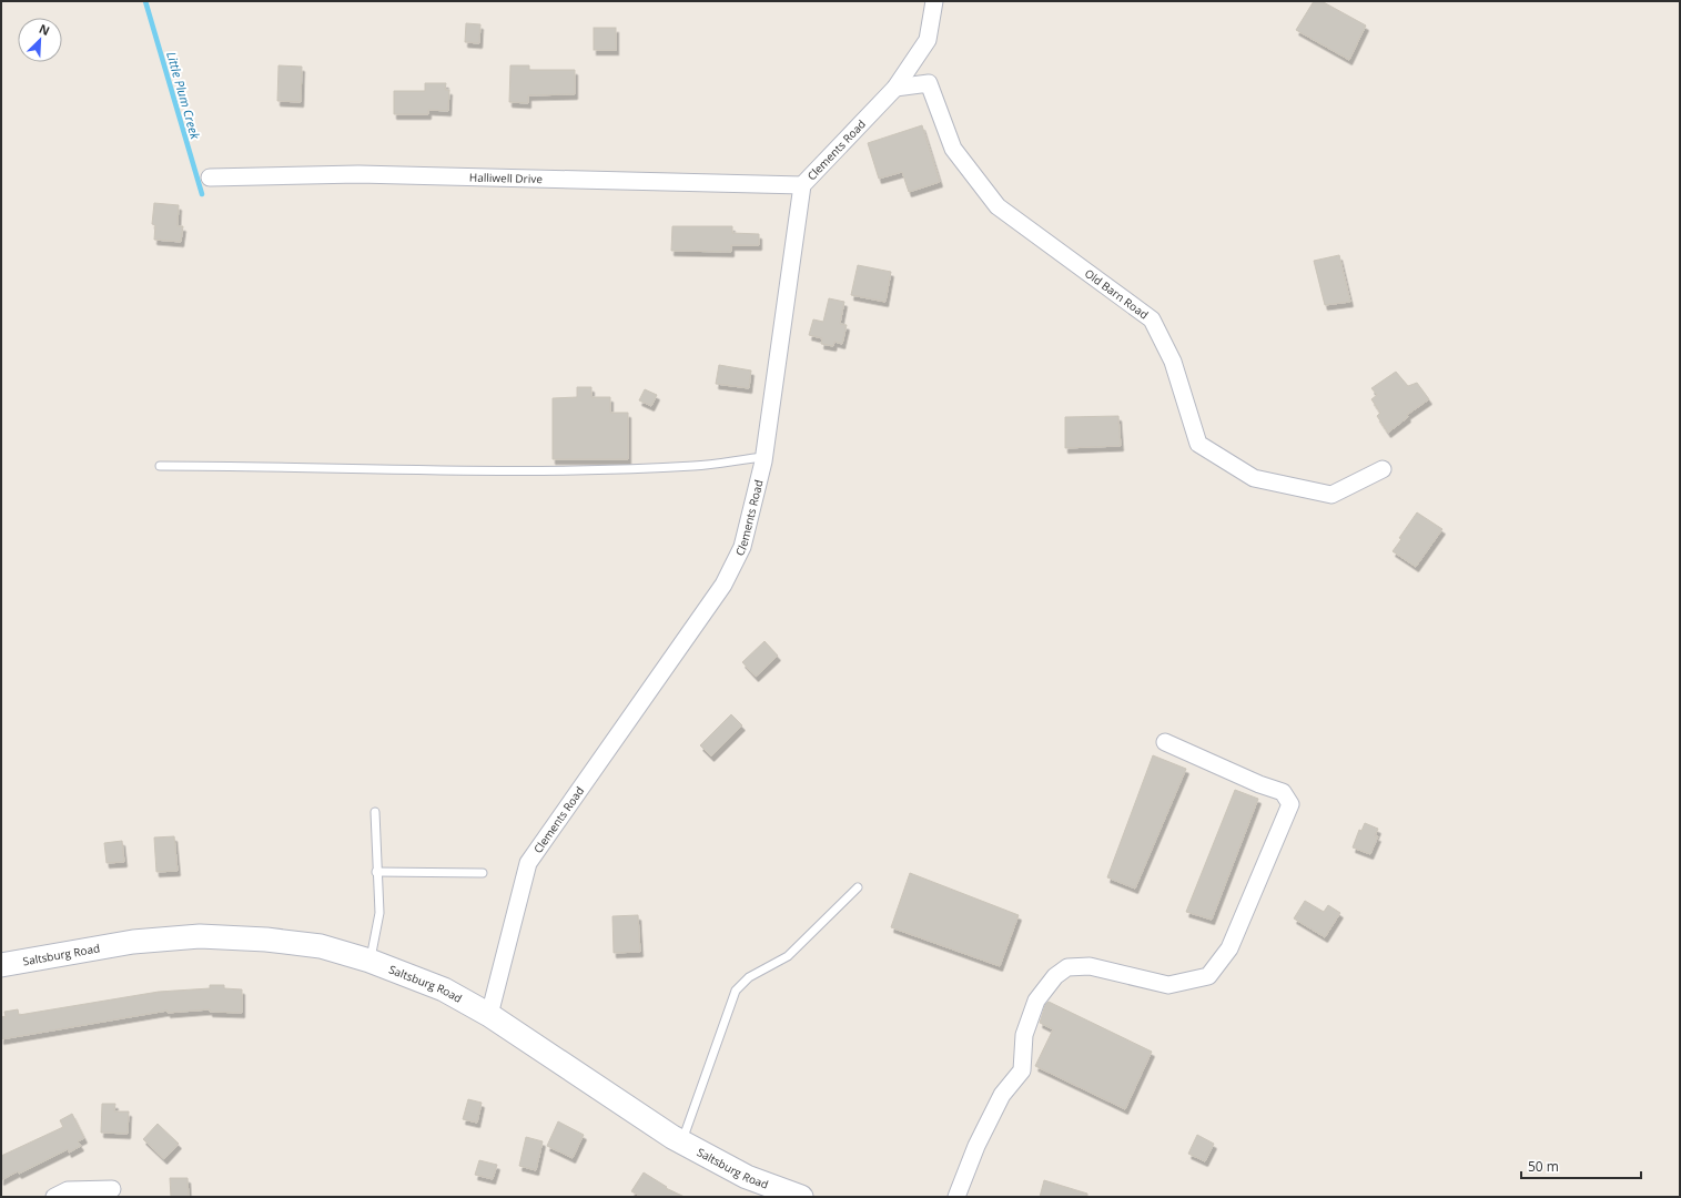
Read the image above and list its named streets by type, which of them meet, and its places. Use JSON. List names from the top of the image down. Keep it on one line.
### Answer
{"streets":{"main road":["Saltsburg Road"],"street":["Clements Road","Halliwell Drive","Old Barn Road"]},"crossings":[["Clements Road","Halliwell Drive"],["Clements Road","Old Barn Road"],["Clements Road","Saltsburg Road"]],"water":["Little Plum Creek"],"scale_bar":"50 m","north":"top right"}
